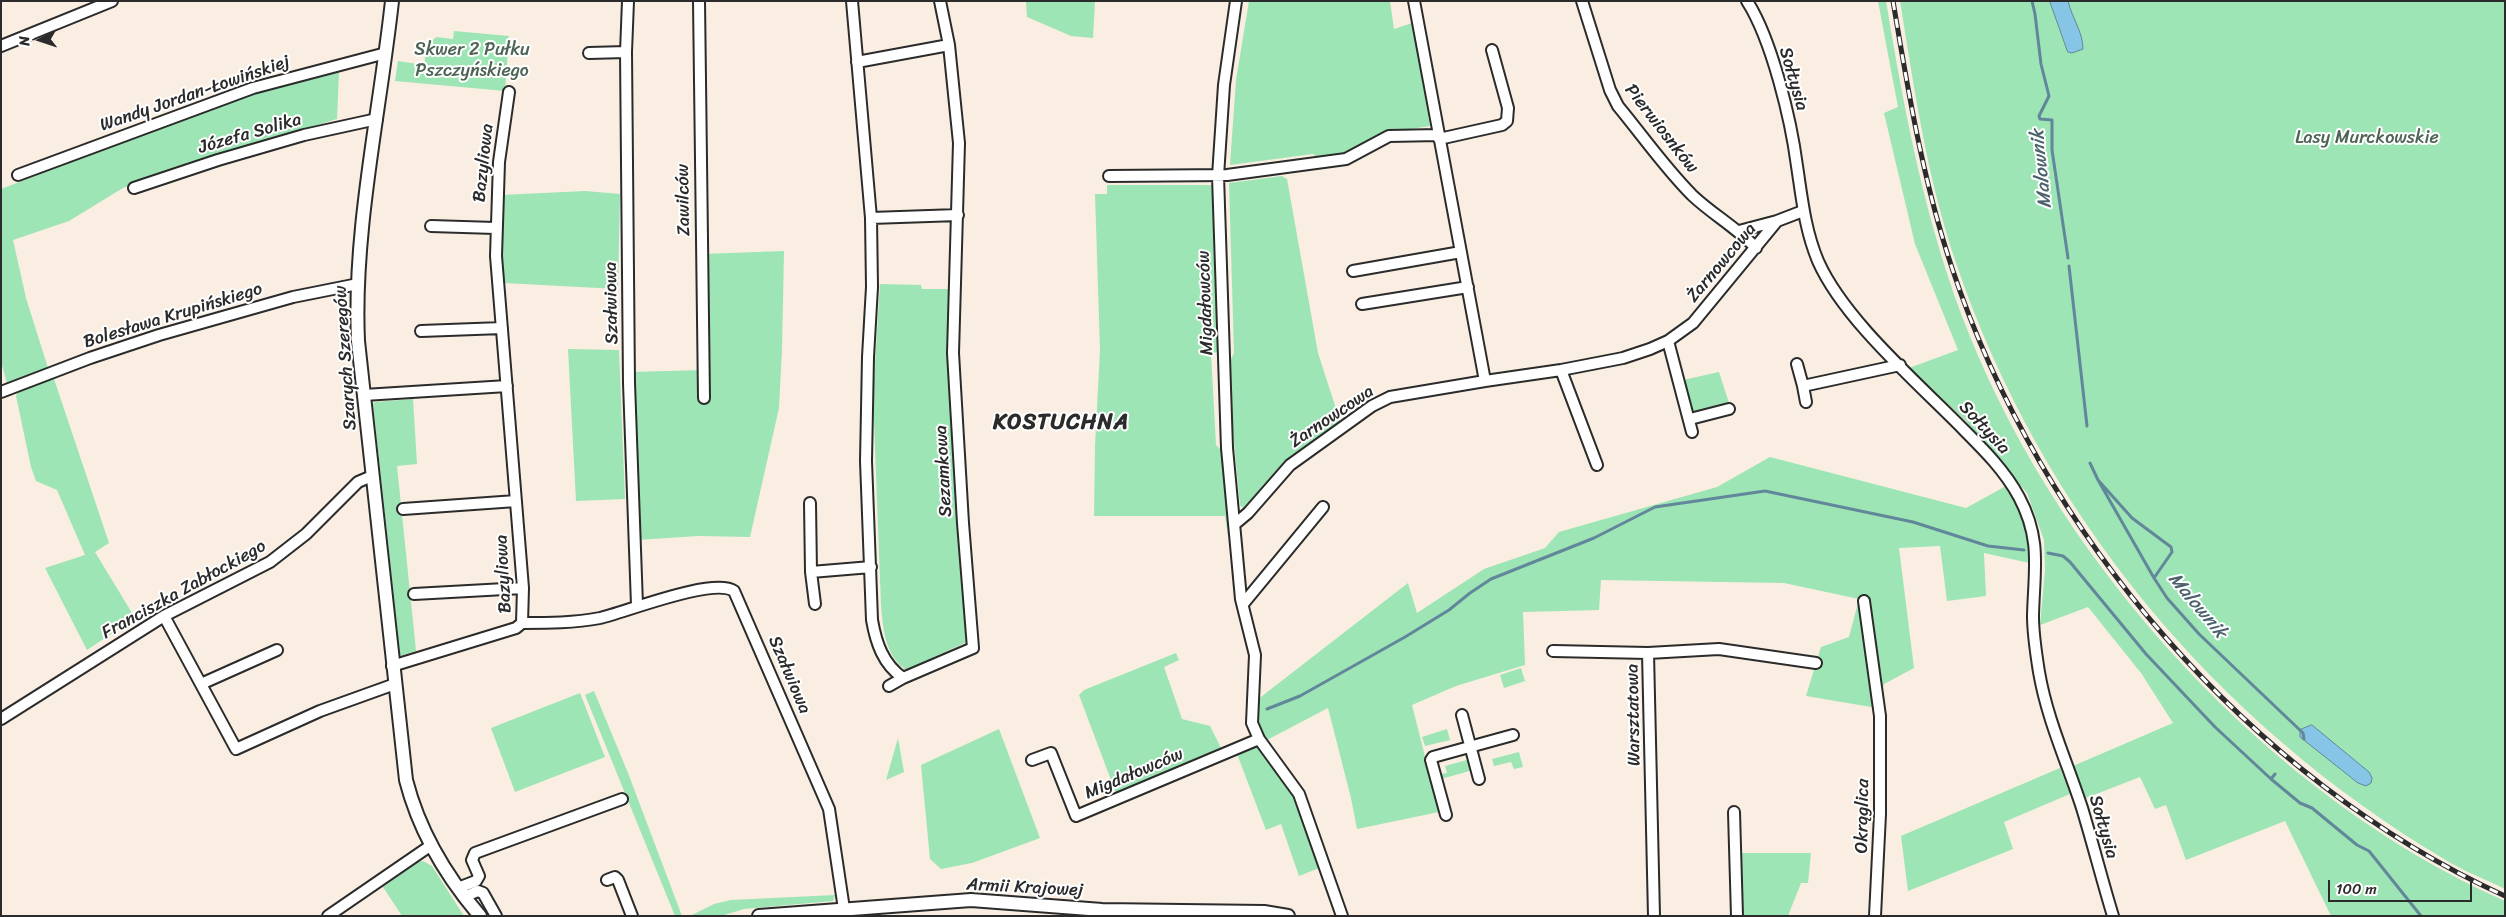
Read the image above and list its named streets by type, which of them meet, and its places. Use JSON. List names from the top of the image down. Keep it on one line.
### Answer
{"streets":{"street":["Sołtysia","Wandy Jordan-Łowińskiej","Pierwiosnków","Józefa Solika","Bazyliowa","Zawilców","Żarnowcowa","Szałwiowa","Migdałowców","Bolesława Krupińskiego","Szarych Szeregów","Sezamkowa","Franciszka Zabłockiego","Warsztatowa","Okrąglica","Armii Krajowej"]},"crossings":[["Sołtysia","Żarnowcowa"],["Wandy Jordan-Łowińskiej","Szarych Szeregów"],["Pierwiosnków","Żarnowcowa"],["Józefa Solika","Szarych Szeregów"],["Bazyliowa","Szałwiowa"],["Bazyliowa","Szarych Szeregów"],["Żarnowcowa","Migdałowców"],["Szałwiowa","Armii Krajowej"],["Bolesława Krupińskiego","Szarych Szeregów"],["Szarych Szeregów","Franciszka Zabłockiego"]],"districts":["KOSTUCHNA"],"water":["Malownik"],"parks":["Skwer 2 Pułku Pszczyńskiego","Lasy Murckowskie"],"scale_bar":"100 m","north":"left"}
